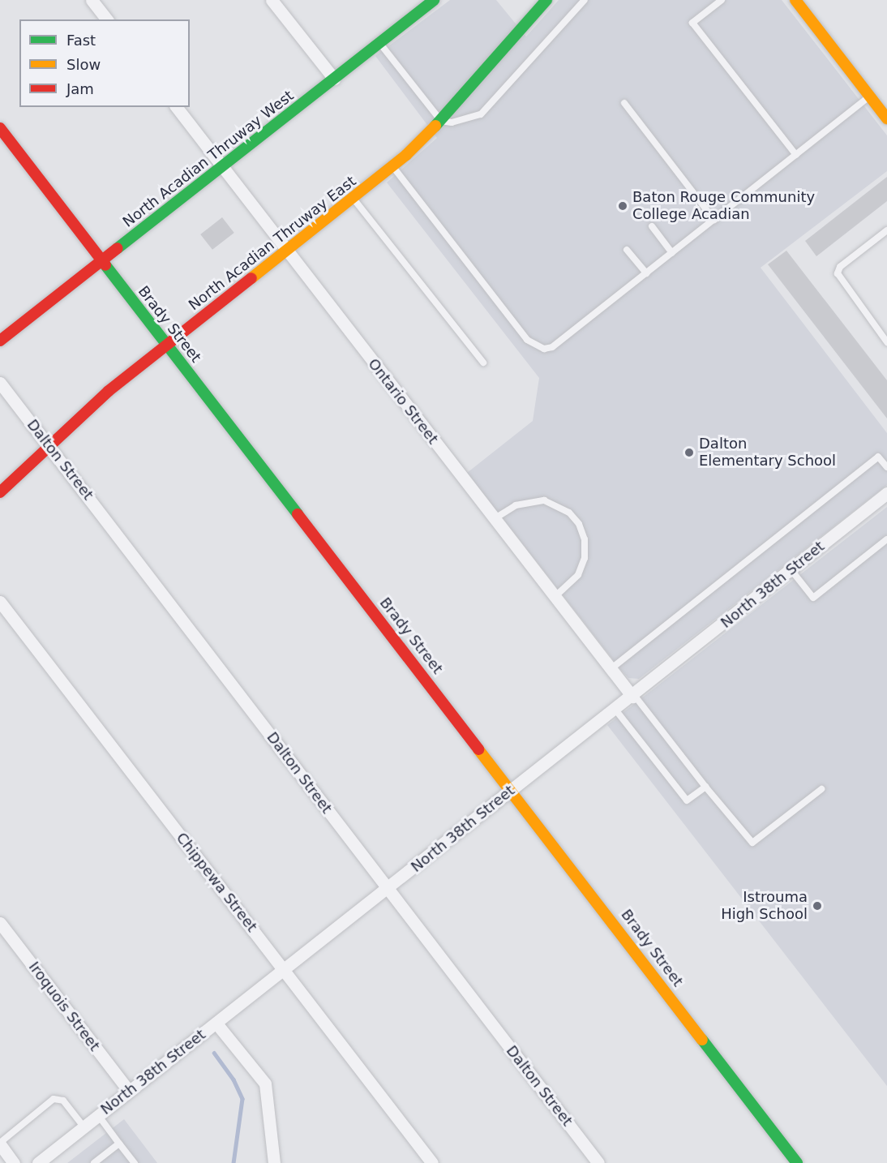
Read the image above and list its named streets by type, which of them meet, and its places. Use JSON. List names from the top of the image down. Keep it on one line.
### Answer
{"streets":{"street":["North Acadian Thruway West","North Acadian Thruway East","Brady Street","Ontario Street","Dalton Street","North 38th Street","Chippewa Street","Iroquois Street"]},"crossings":[["North Acadian Thruway West","Brady Street"],["North Acadian Thruway West","Ontario Street"],["North Acadian Thruway East","Brady Street"],["North Acadian Thruway East","Ontario Street"],["North Acadian Thruway East","Dalton Street"],["Brady Street","North 38th Street"],["Ontario Street","North 38th Street"],["Dalton Street","North 38th Street"],["North 38th Street","Chippewa Street"],["North 38th Street","Iroquois Street"]],"places":["Baton Rouge Community College Acadian","Dalton Elementary School","Istrouma High School"],"legend":["Fast","Slow","Jam"]}
